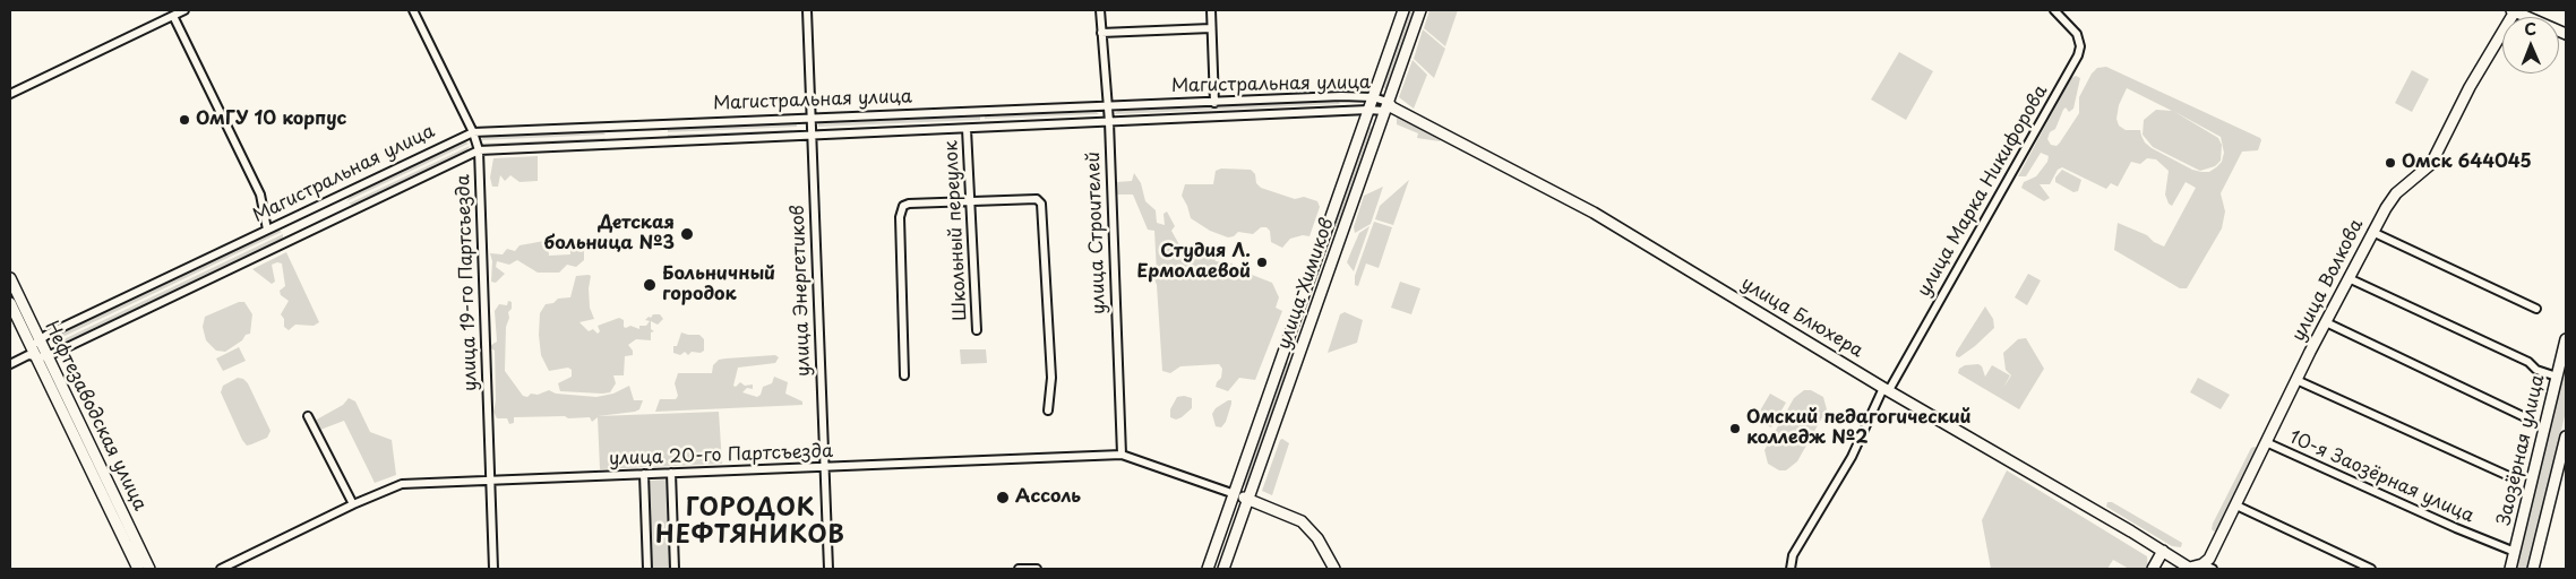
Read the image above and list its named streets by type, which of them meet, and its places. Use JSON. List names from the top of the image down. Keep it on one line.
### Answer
{"streets":{"main road":["улица Волкова","улица Химиков","улица Блюхера","Нефтезаводская улица","Заозёрная улица"],"street":["Магистральная улица","улица Марка Никифорова","Школьный переулок","улица Строителей","улица 19-го Партсъезда","улица Энергетиков","улица 20-го Партсъезда","10-я Заозёрная улица"]},"crossings":[["Магистральная улица","Школьный переулок"],["Магистральная улица","улица Строителей"],["Магистральная улица","улица 19-го Партсъезда"],["Магистральная улица","улица Химиков"],["Магистральная улица","улица Энергетиков"],["Магистральная улица","улица Блюхера"],["Магистральная улица","Нефтезаводская улица"],["улица Марка Никифорова","улица Блюхера"],["улица Строителей","улица 20-го Партсъезда"],["улица Волкова","улица Блюхера"],["улица Волкова","10-я Заозёрная улица"],["улица 19-го Партсъезда","улица 20-го Партсъезда"],["улица Химиков","улица Блюхера"],["улица Химиков","улица 20-го Партсъезда"],["улица Энергетиков","улица 20-го Партсъезда"],["Заозёрная улица","10-я Заозёрная улица"]],"districts":["ГОРОДОК НЕФТЯНИКОВ"],"places":["ОмГУ 10 корпус","Омск 644045","Детская больница №3","Студия Л. Ермолаевой","Больничный городок","Омский педагогический колледж №2","Ассоль"],"north":"top"}
